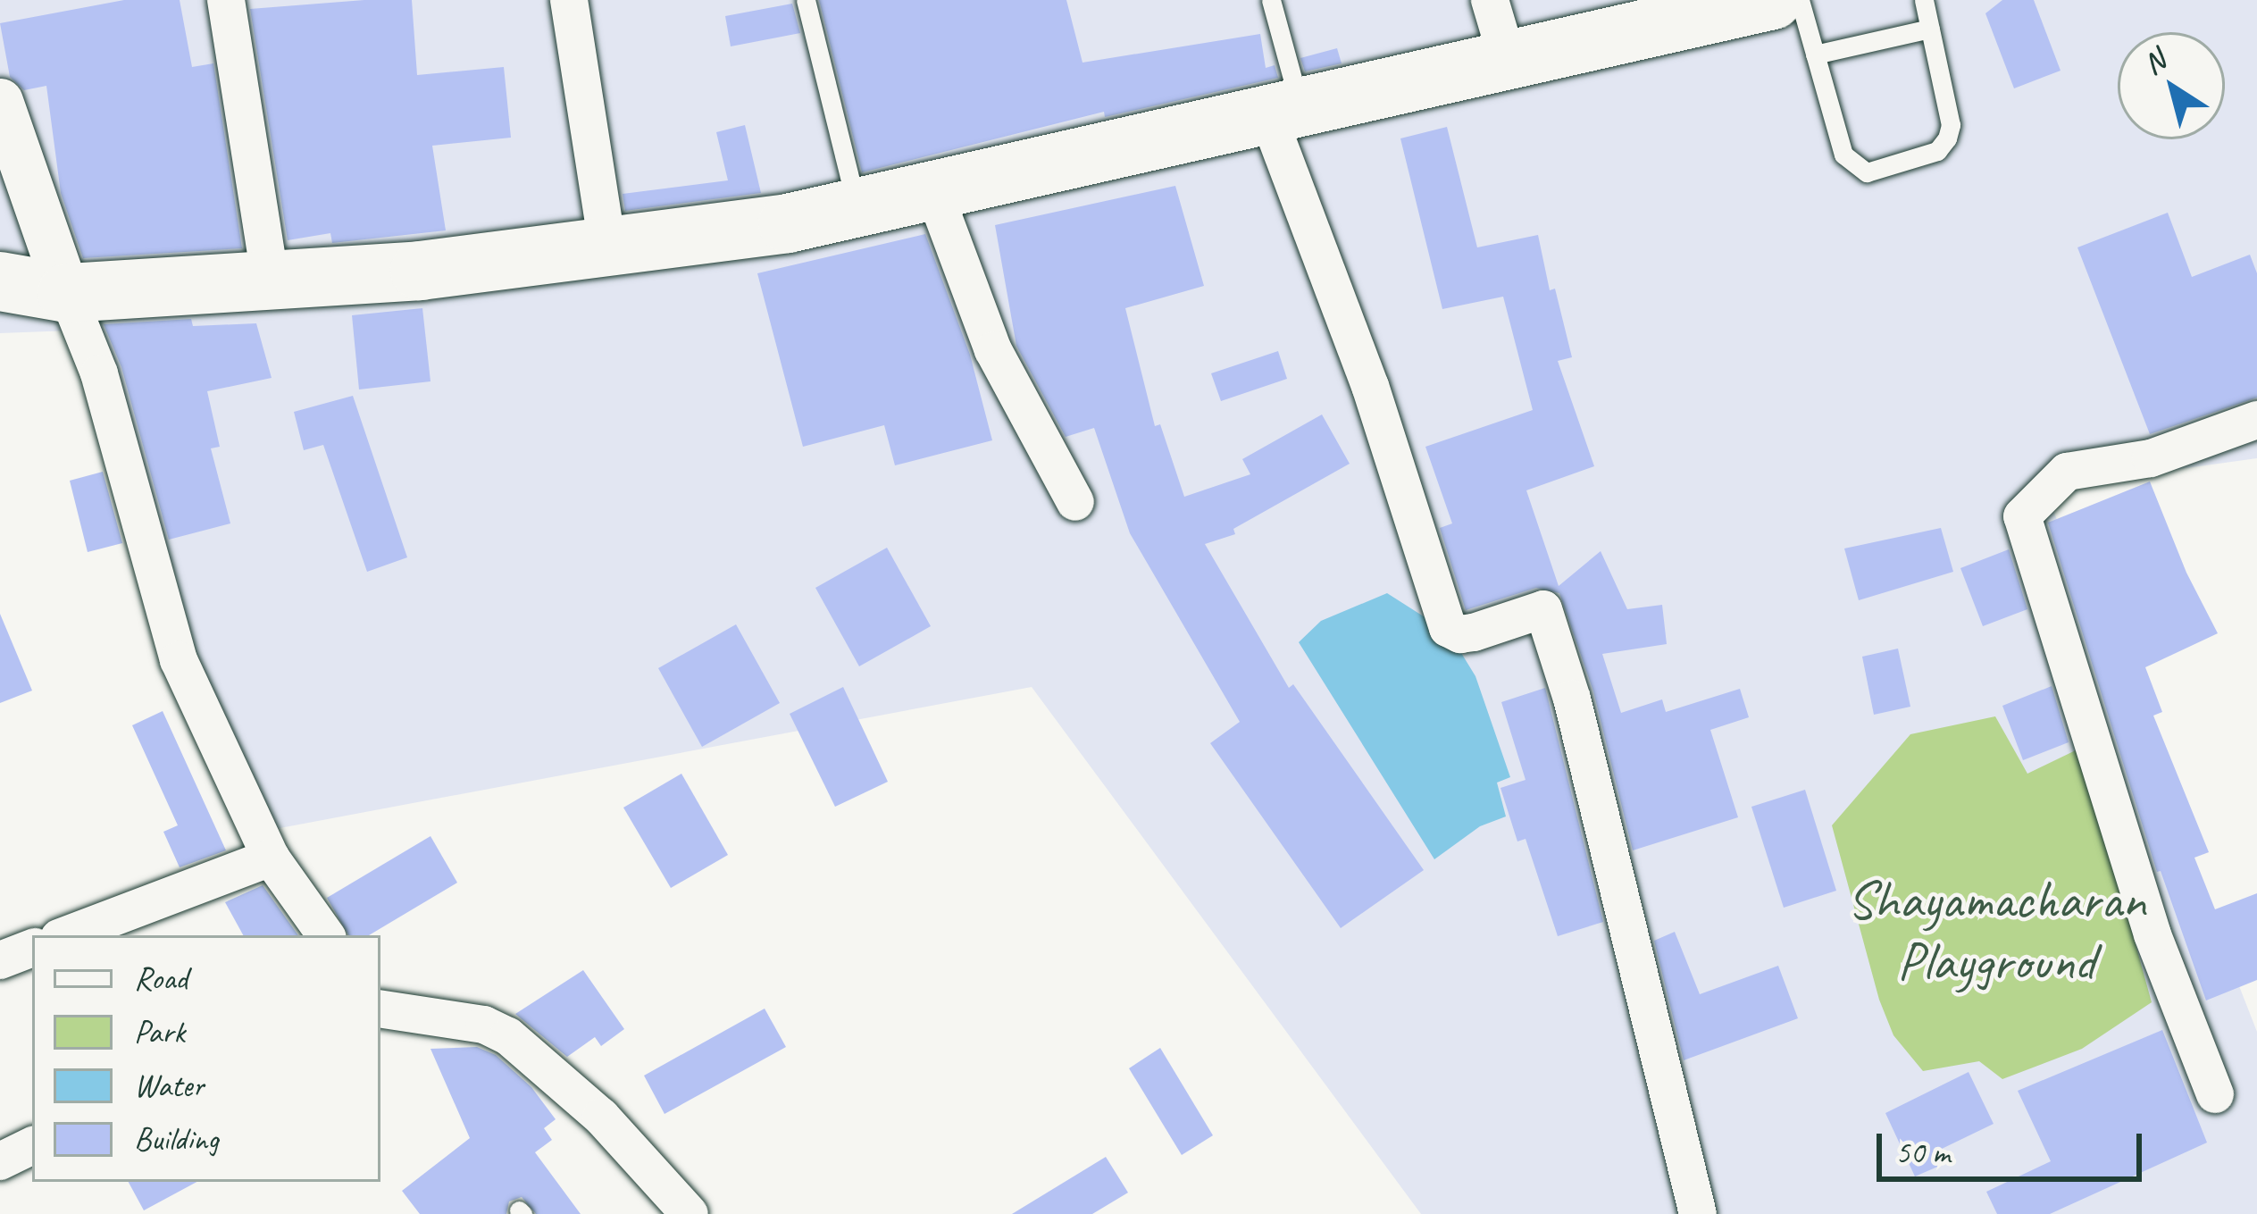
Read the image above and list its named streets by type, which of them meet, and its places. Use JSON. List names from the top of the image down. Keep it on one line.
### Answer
{"parks":["Shayamacharan Playground"],"legend":["Road","Park","Water","Building"],"scale_bar":"50 m","north":"top left"}
